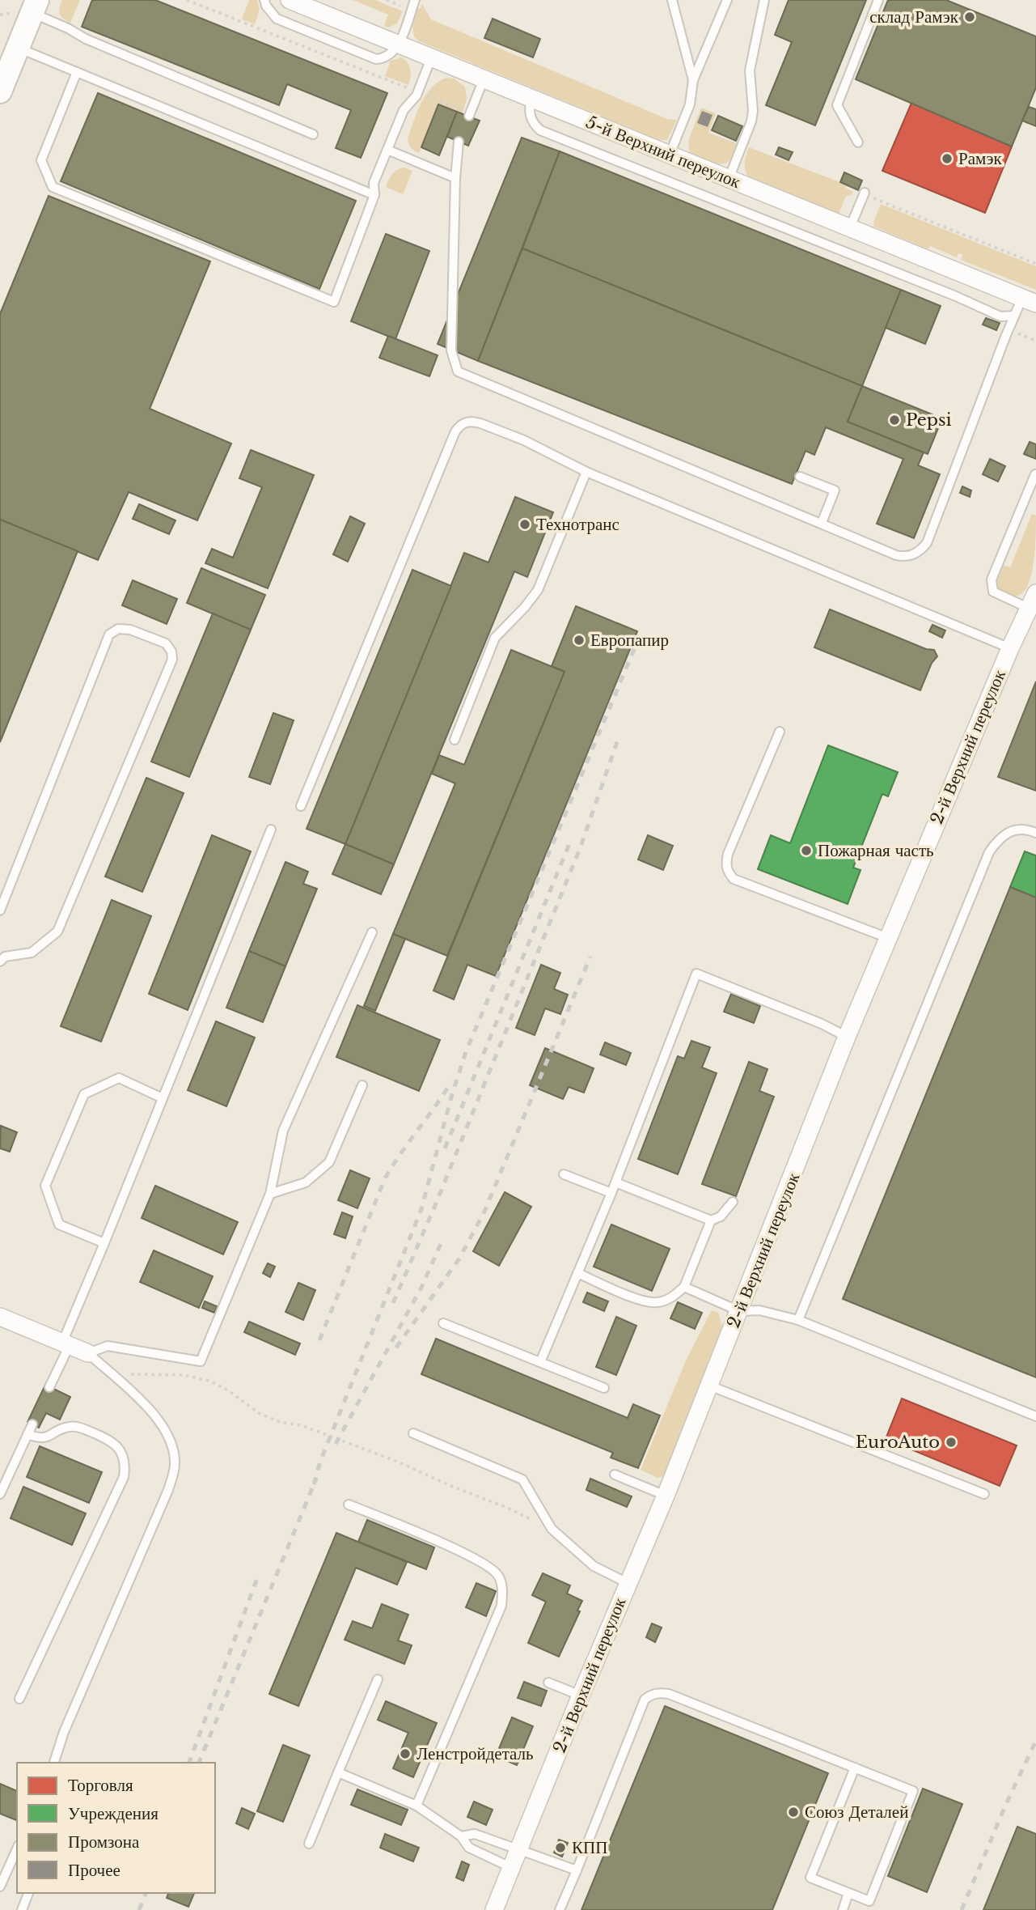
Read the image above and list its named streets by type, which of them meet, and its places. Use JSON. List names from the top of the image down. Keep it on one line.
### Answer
{"streets":{"street":["5-й Верхний переулок","2-й Верхний переулок"]},"places":["склад Рамэк","Рамэк","Pepsi","Технотранс","Европапир","Пожарная часть","EuroAuto","Ленстройдеталь","Союз Деталей","КПП"],"legend":["Торговля","Учреждения","Промзона","Прочее"]}
